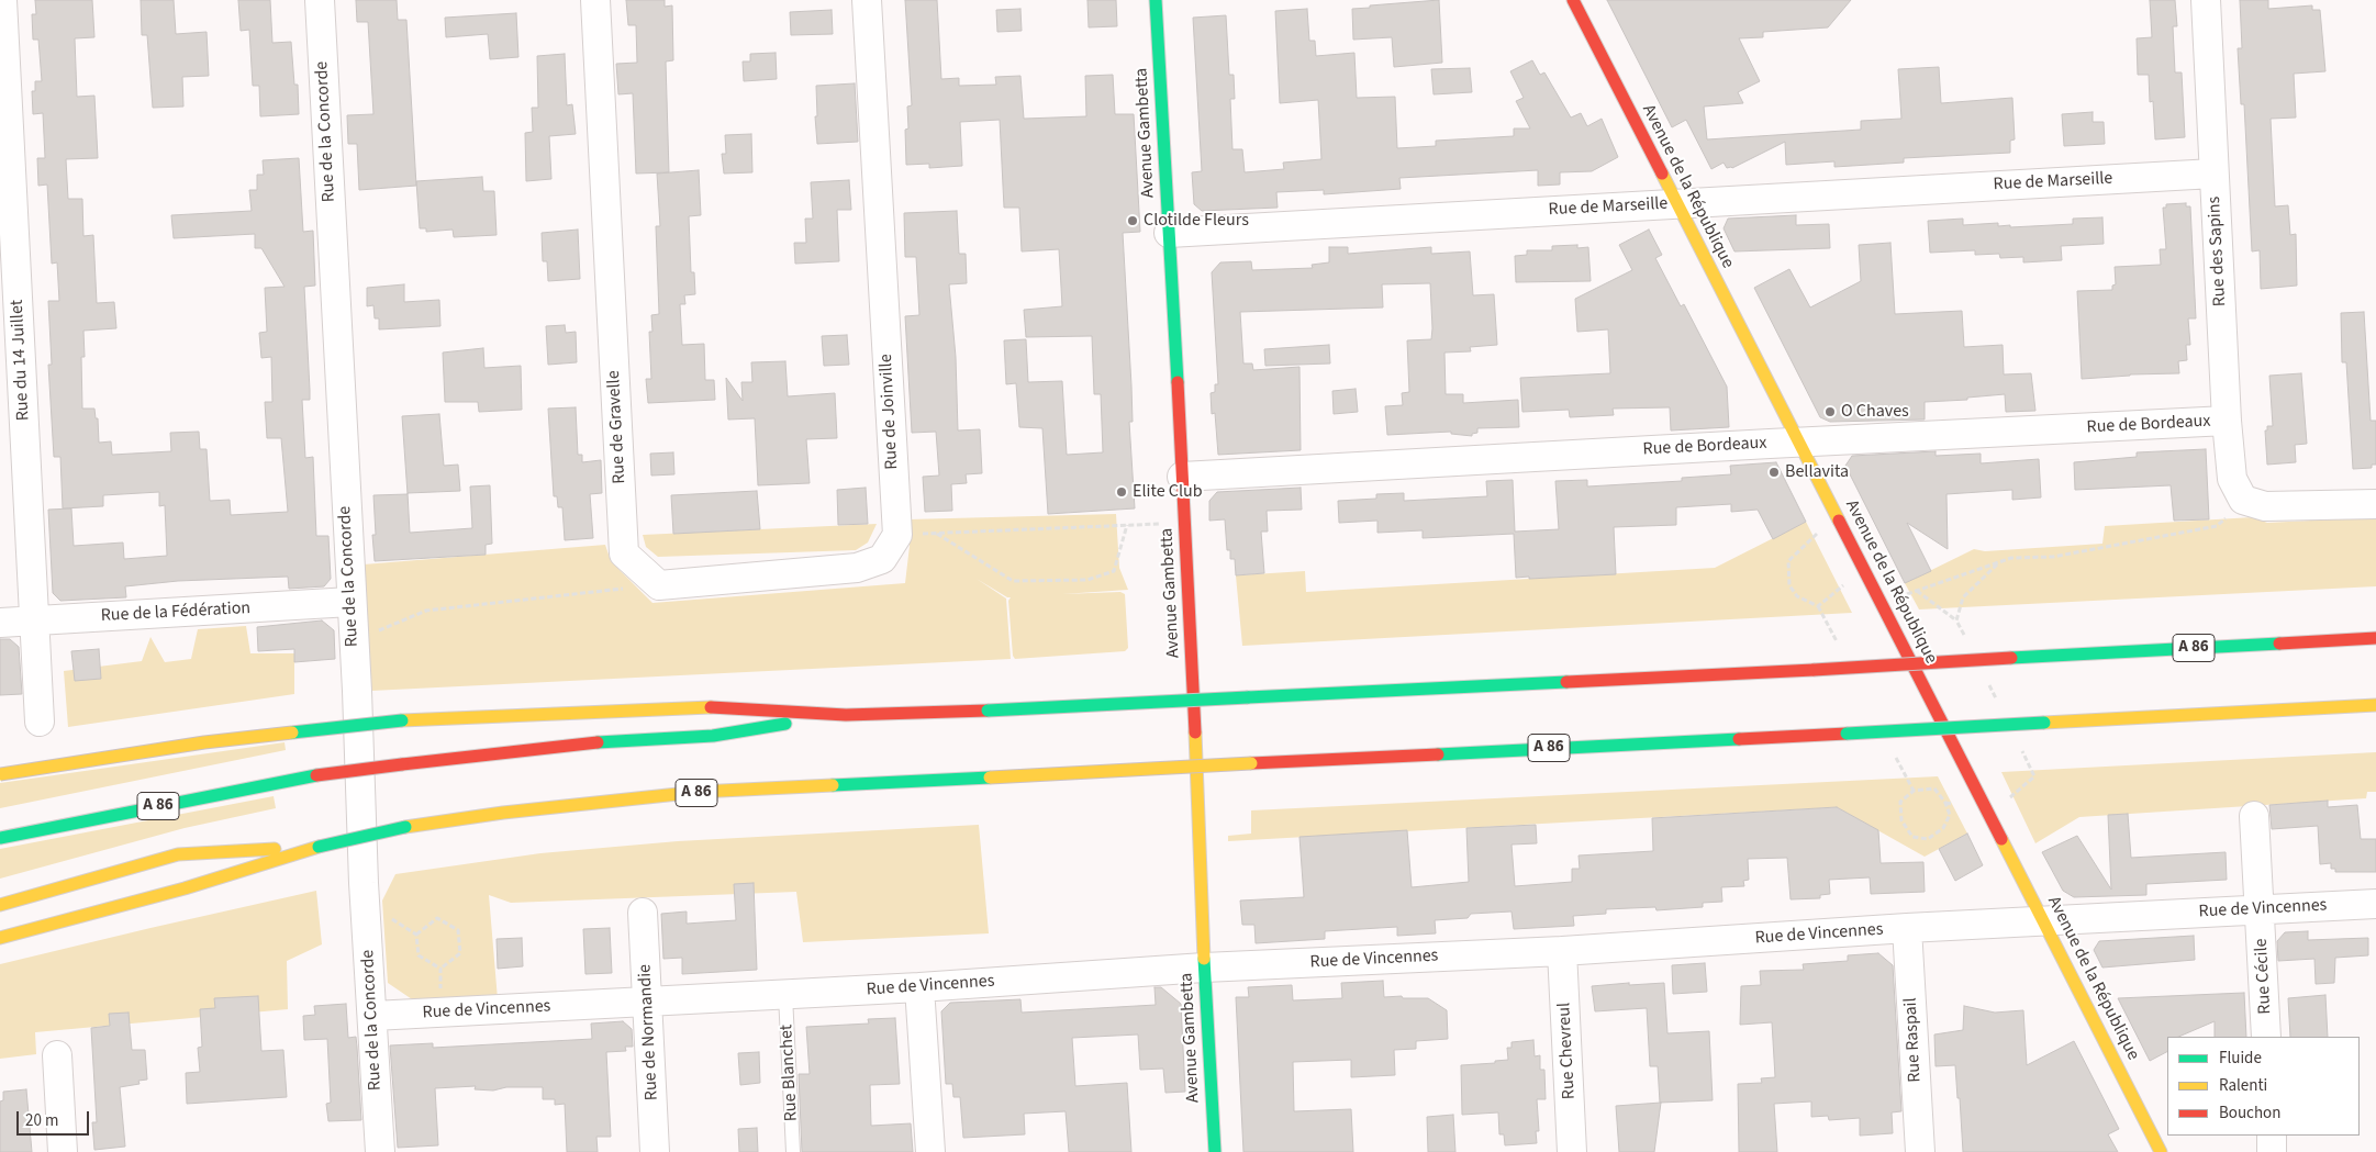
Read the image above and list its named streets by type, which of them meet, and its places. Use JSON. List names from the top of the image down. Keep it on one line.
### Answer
{"streets":{"main road":["Avenue Gambetta","Avenue de la République","A 86"],"street":["Rue de la Concorde","Rue de Marseille","Rue des Sapins","Rue du 14 Juillet","Rue de Joinville","Rue de Bordeaux","Rue de Gravelle","Rue de la Fédération","Rue de Vincennes","Rue Cécile","Rue de Normandie","Rue Raspail","Rue Chevreul"],"lane":["Rue Blanchet"]},"crossings":[["Rue de la Concorde","Rue de la Fédération"],["Rue de la Concorde","Rue de Vincennes"],["Avenue Gambetta","Rue de Marseille"],["Avenue Gambetta","Rue de Bordeaux"],["Avenue Gambetta","Rue de Vincennes"],["Rue de Marseille","Avenue de la République"],["Rue de Marseille","Rue des Sapins"],["Avenue de la République","Rue de Bordeaux"],["Avenue de la République","Rue de Vincennes"],["Rue des Sapins","Rue de Bordeaux"],["Rue du 14 Juillet","Rue de la Fédération"],["Rue de Vincennes","Rue Cécile"],["Rue de Vincennes","Rue de Normandie"],["Rue de Vincennes","Rue Raspail"],["Rue de Vincennes","Rue Chevreul"],["Rue de Vincennes","Rue Blanchet"]],"places":["Clotilde Fleurs","O Chaves","Bellavita","Elite Club"],"legend":["Fluide","Ralenti","Bouchon"],"scale_bar":"20 m"}
